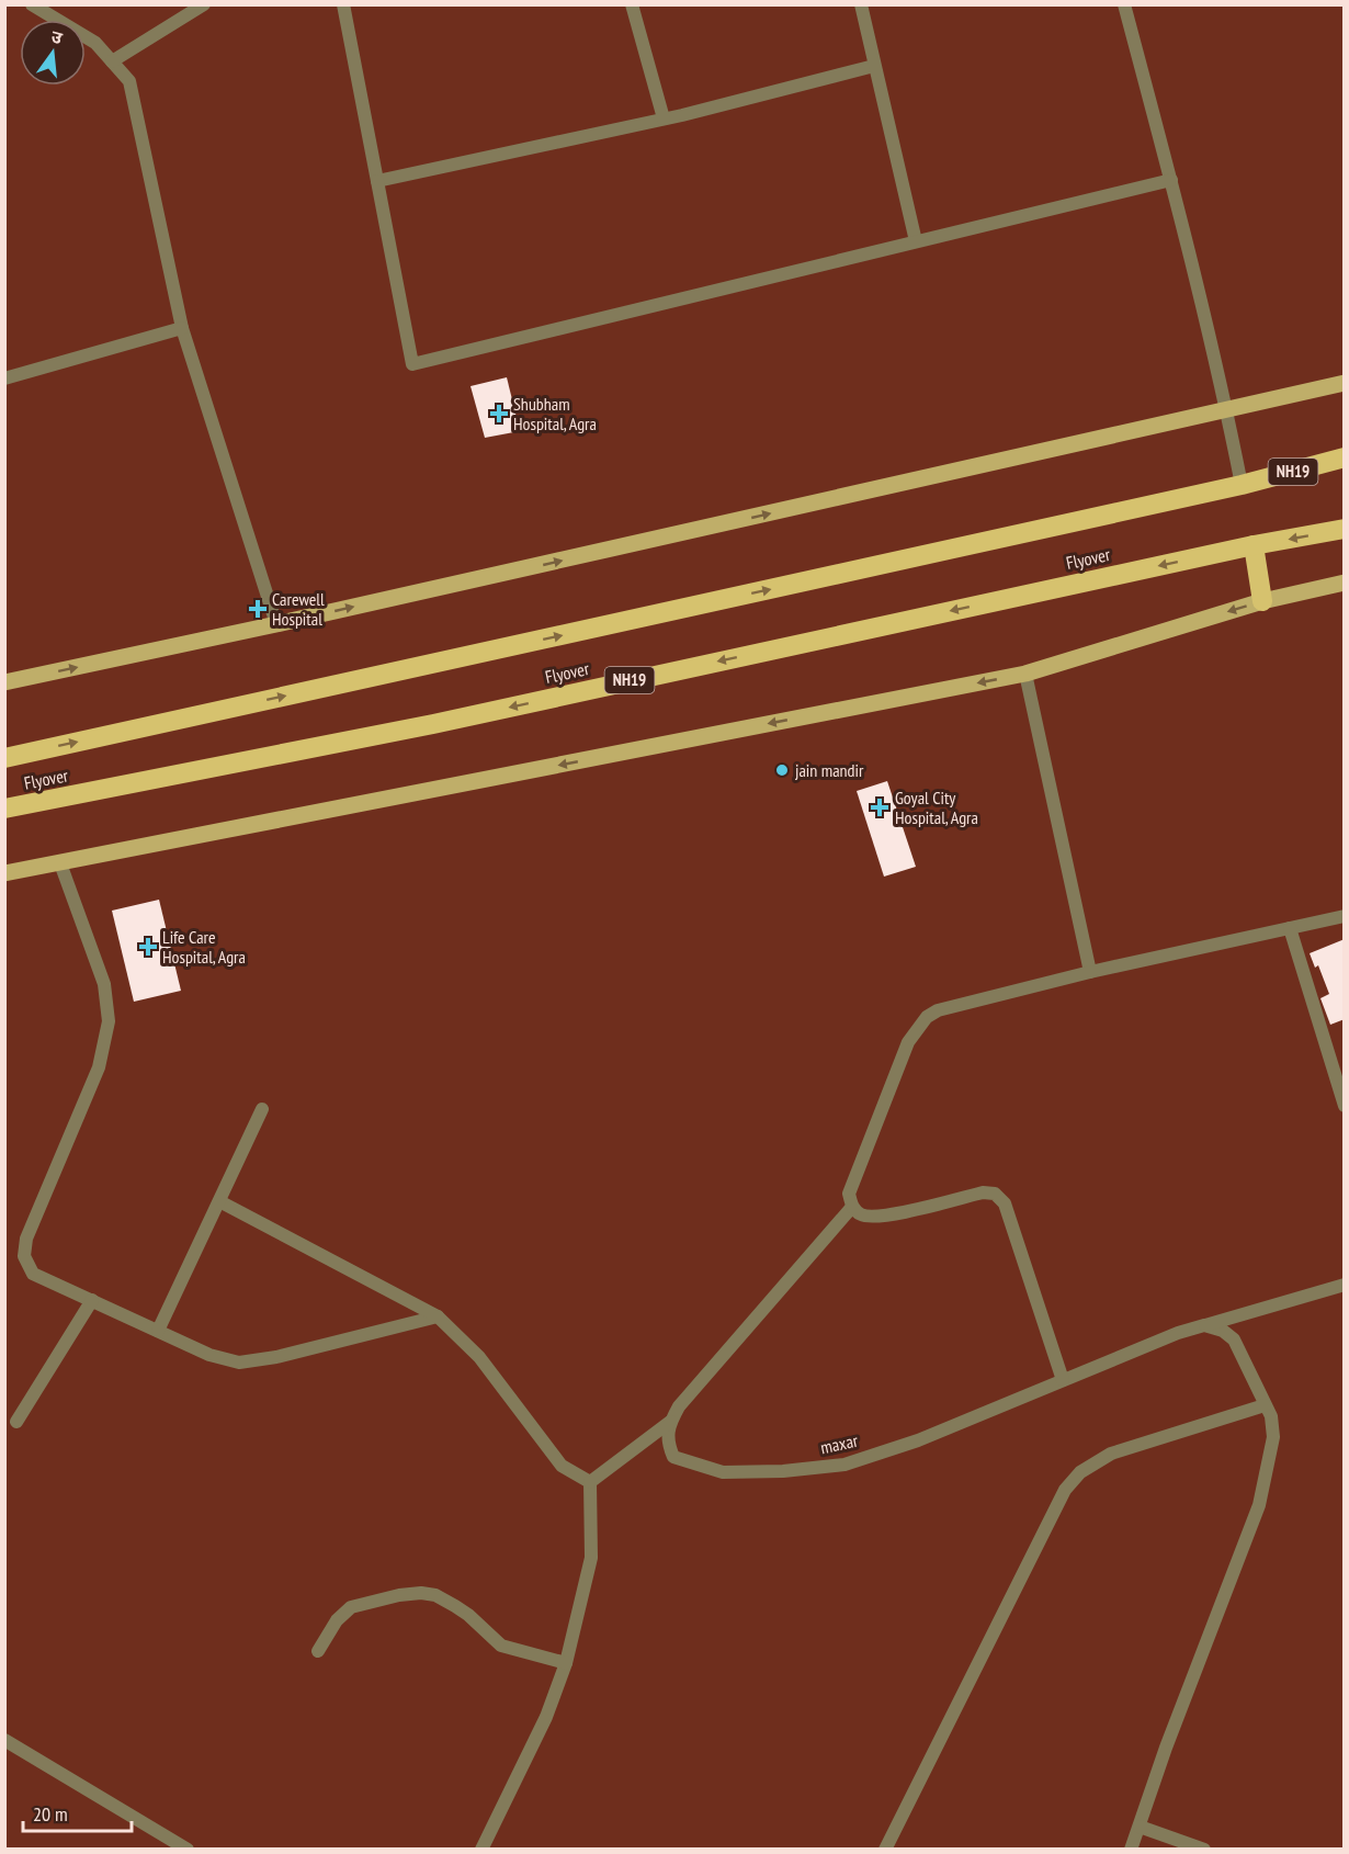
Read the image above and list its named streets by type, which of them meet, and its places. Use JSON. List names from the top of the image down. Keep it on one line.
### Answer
{"streets":{"highway":["NH19","Flyover"],"street":["maxar"]},"crossings":[["NH19","Flyover"]],"places":{"health":["Shubham Hospital, Agra","Carewell Hospital","Goyal City Hospital, Agra","Life Care Hospital, Agra"],"other":["jain mandir"]},"scale_bar":"20 m","north":"top"}
